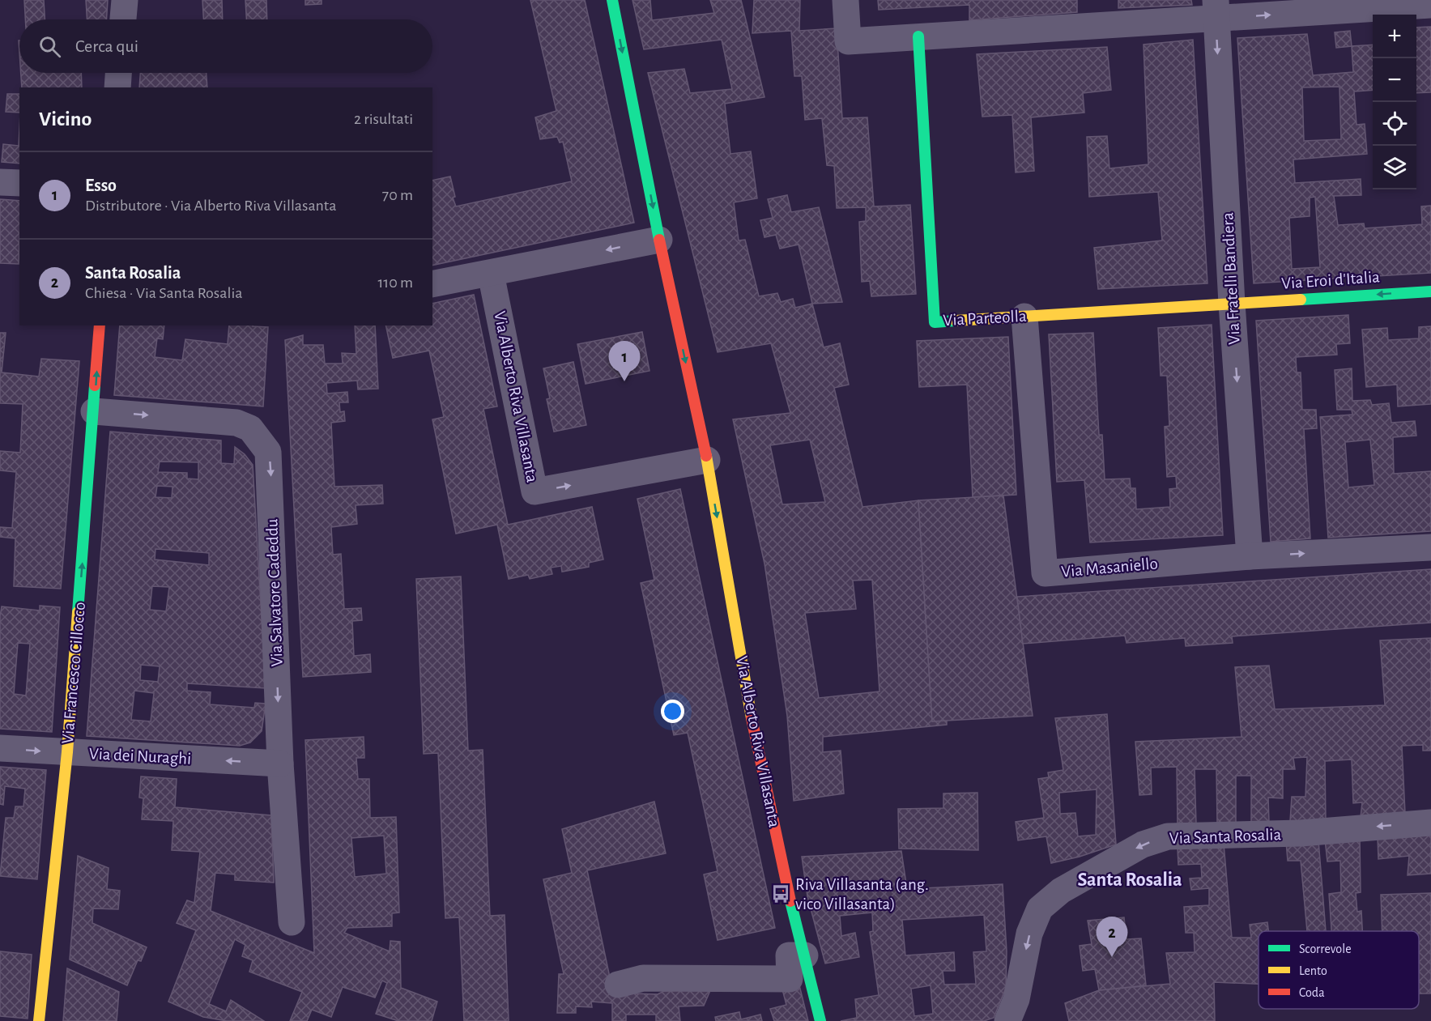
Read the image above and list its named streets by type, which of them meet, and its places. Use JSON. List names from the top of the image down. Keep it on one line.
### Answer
{"streets":{"street":["Via Fratelli Bandiera","Via Eroi d'Italia","Via Parteolla","Via Alberto Riva Villasanta","Via Masaniello","Via Salvatore Cadeddu","Via Francesco Cillocco","Via dei Nuraghi","Via Santa Rosalia"]},"crossings":[["Via Fratelli Bandiera","Via Eroi d'Italia"],["Via Fratelli Bandiera","Via Parteolla"],["Via Fratelli Bandiera","Via Masaniello"],["Via Eroi d'Italia","Via Parteolla"],["Via Parteolla","Via Masaniello"],["Via Salvatore Cadeddu","Via Francesco Cillocco"],["Via Salvatore Cadeddu","Via dei Nuraghi"],["Via Francesco Cillocco","Via dei Nuraghi"]],"one_way":["Via Fratelli Bandiera","Via Eroi d'Italia","Via Alberto Riva Villasanta","Via Francesco Cillocco","Via Santa Rosalia"],"districts":["Santa Rosalia"],"places":{"bus stop":["Riva Villasanta (ang. vico Villasanta)"]},"legend":["Scorrevole","Lento","Coda"],"page":{"map_buttons":["+","−"],"search":"Cerca qui","heading":["Vicino","2 risultati"],"list":[{"mark":"1","name":"Esso","note":"Distributore · Via Alberto Riva Villasanta","value":"70 m"},{"mark":"2","name":"Santa Rosalia","note":"Chiesa · Via Santa Rosalia","value":"110 m"}],"pins":["1","2"]}}
